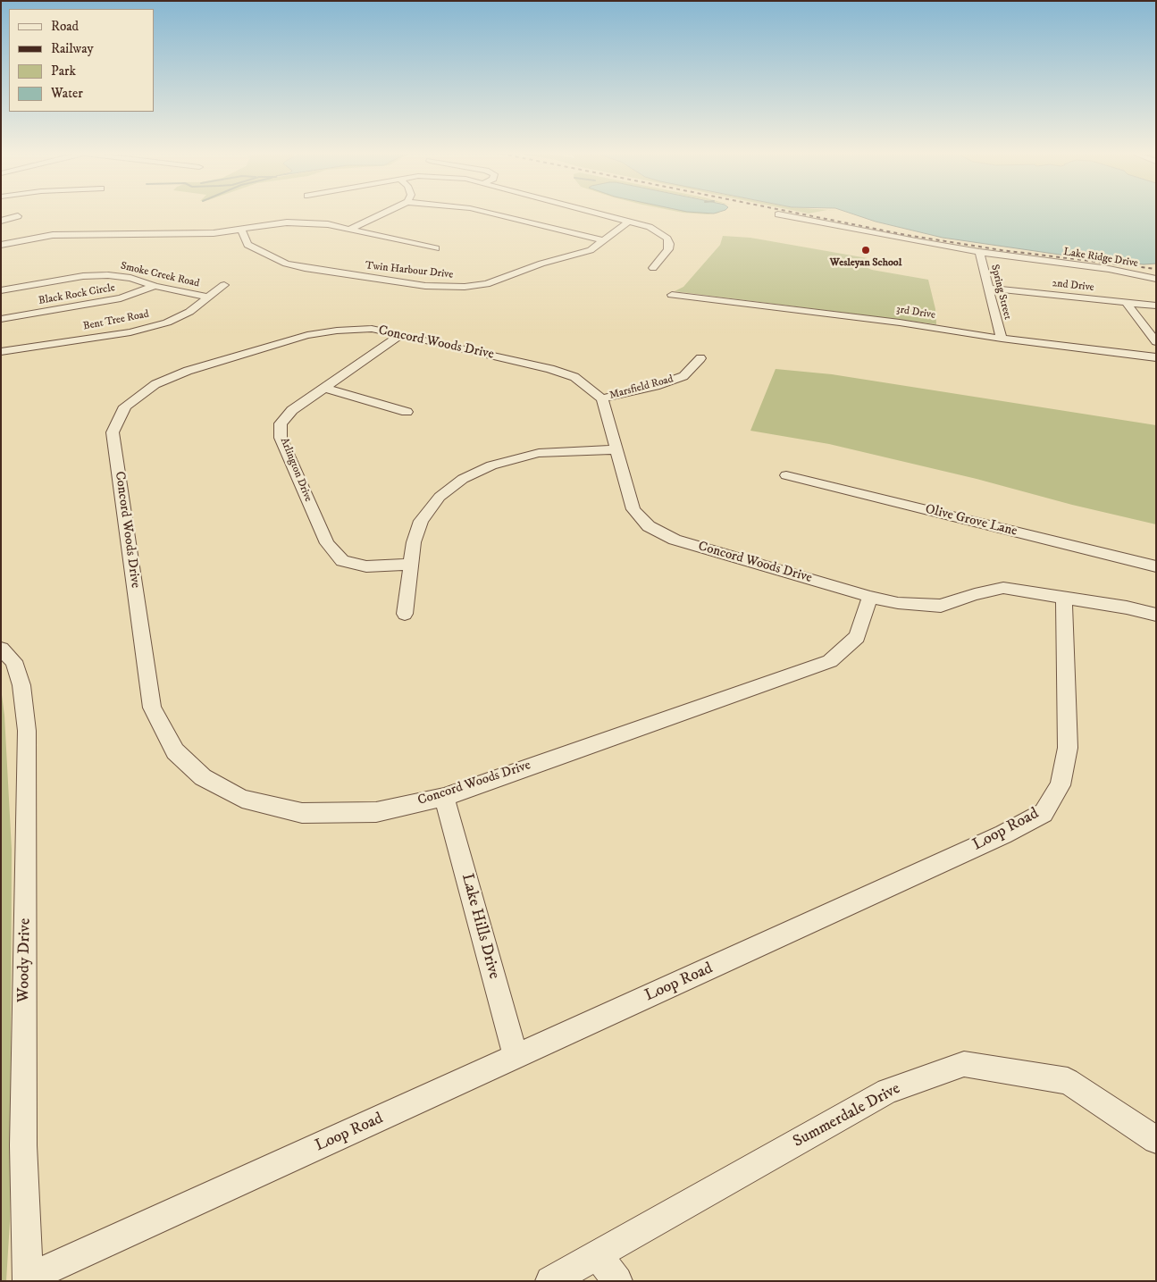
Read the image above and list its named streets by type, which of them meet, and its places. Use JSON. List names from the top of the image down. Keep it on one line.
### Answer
{"streets":{"street":["Lake Ridge Drive","Twin Harbour Drive","Smoke Creek Road","2nd Drive","Spring Street","Black Rock Circle","3rd Drive","Bent Tree Road","Concord Woods Drive","Marsfield Road","Arlington Drive","Olive Grove Lane","Loop Road","Lake Hills Drive","Woody Drive","Summerdale Drive"]},"crossings":[["Lake Ridge Drive","Spring Street"],["Smoke Creek Road","Black Rock Circle"],["Smoke Creek Road","Bent Tree Road"],["2nd Drive","Spring Street"],["Spring Street","3rd Drive"],["Concord Woods Drive","Marsfield Road"],["Concord Woods Drive","Arlington Drive"],["Concord Woods Drive","Loop Road"],["Concord Woods Drive","Lake Hills Drive"],["Loop Road","Lake Hills Drive"],["Loop Road","Woody Drive"]],"places":["Wesleyan School"],"legend":["Road","Railway","Park","Water"]}
